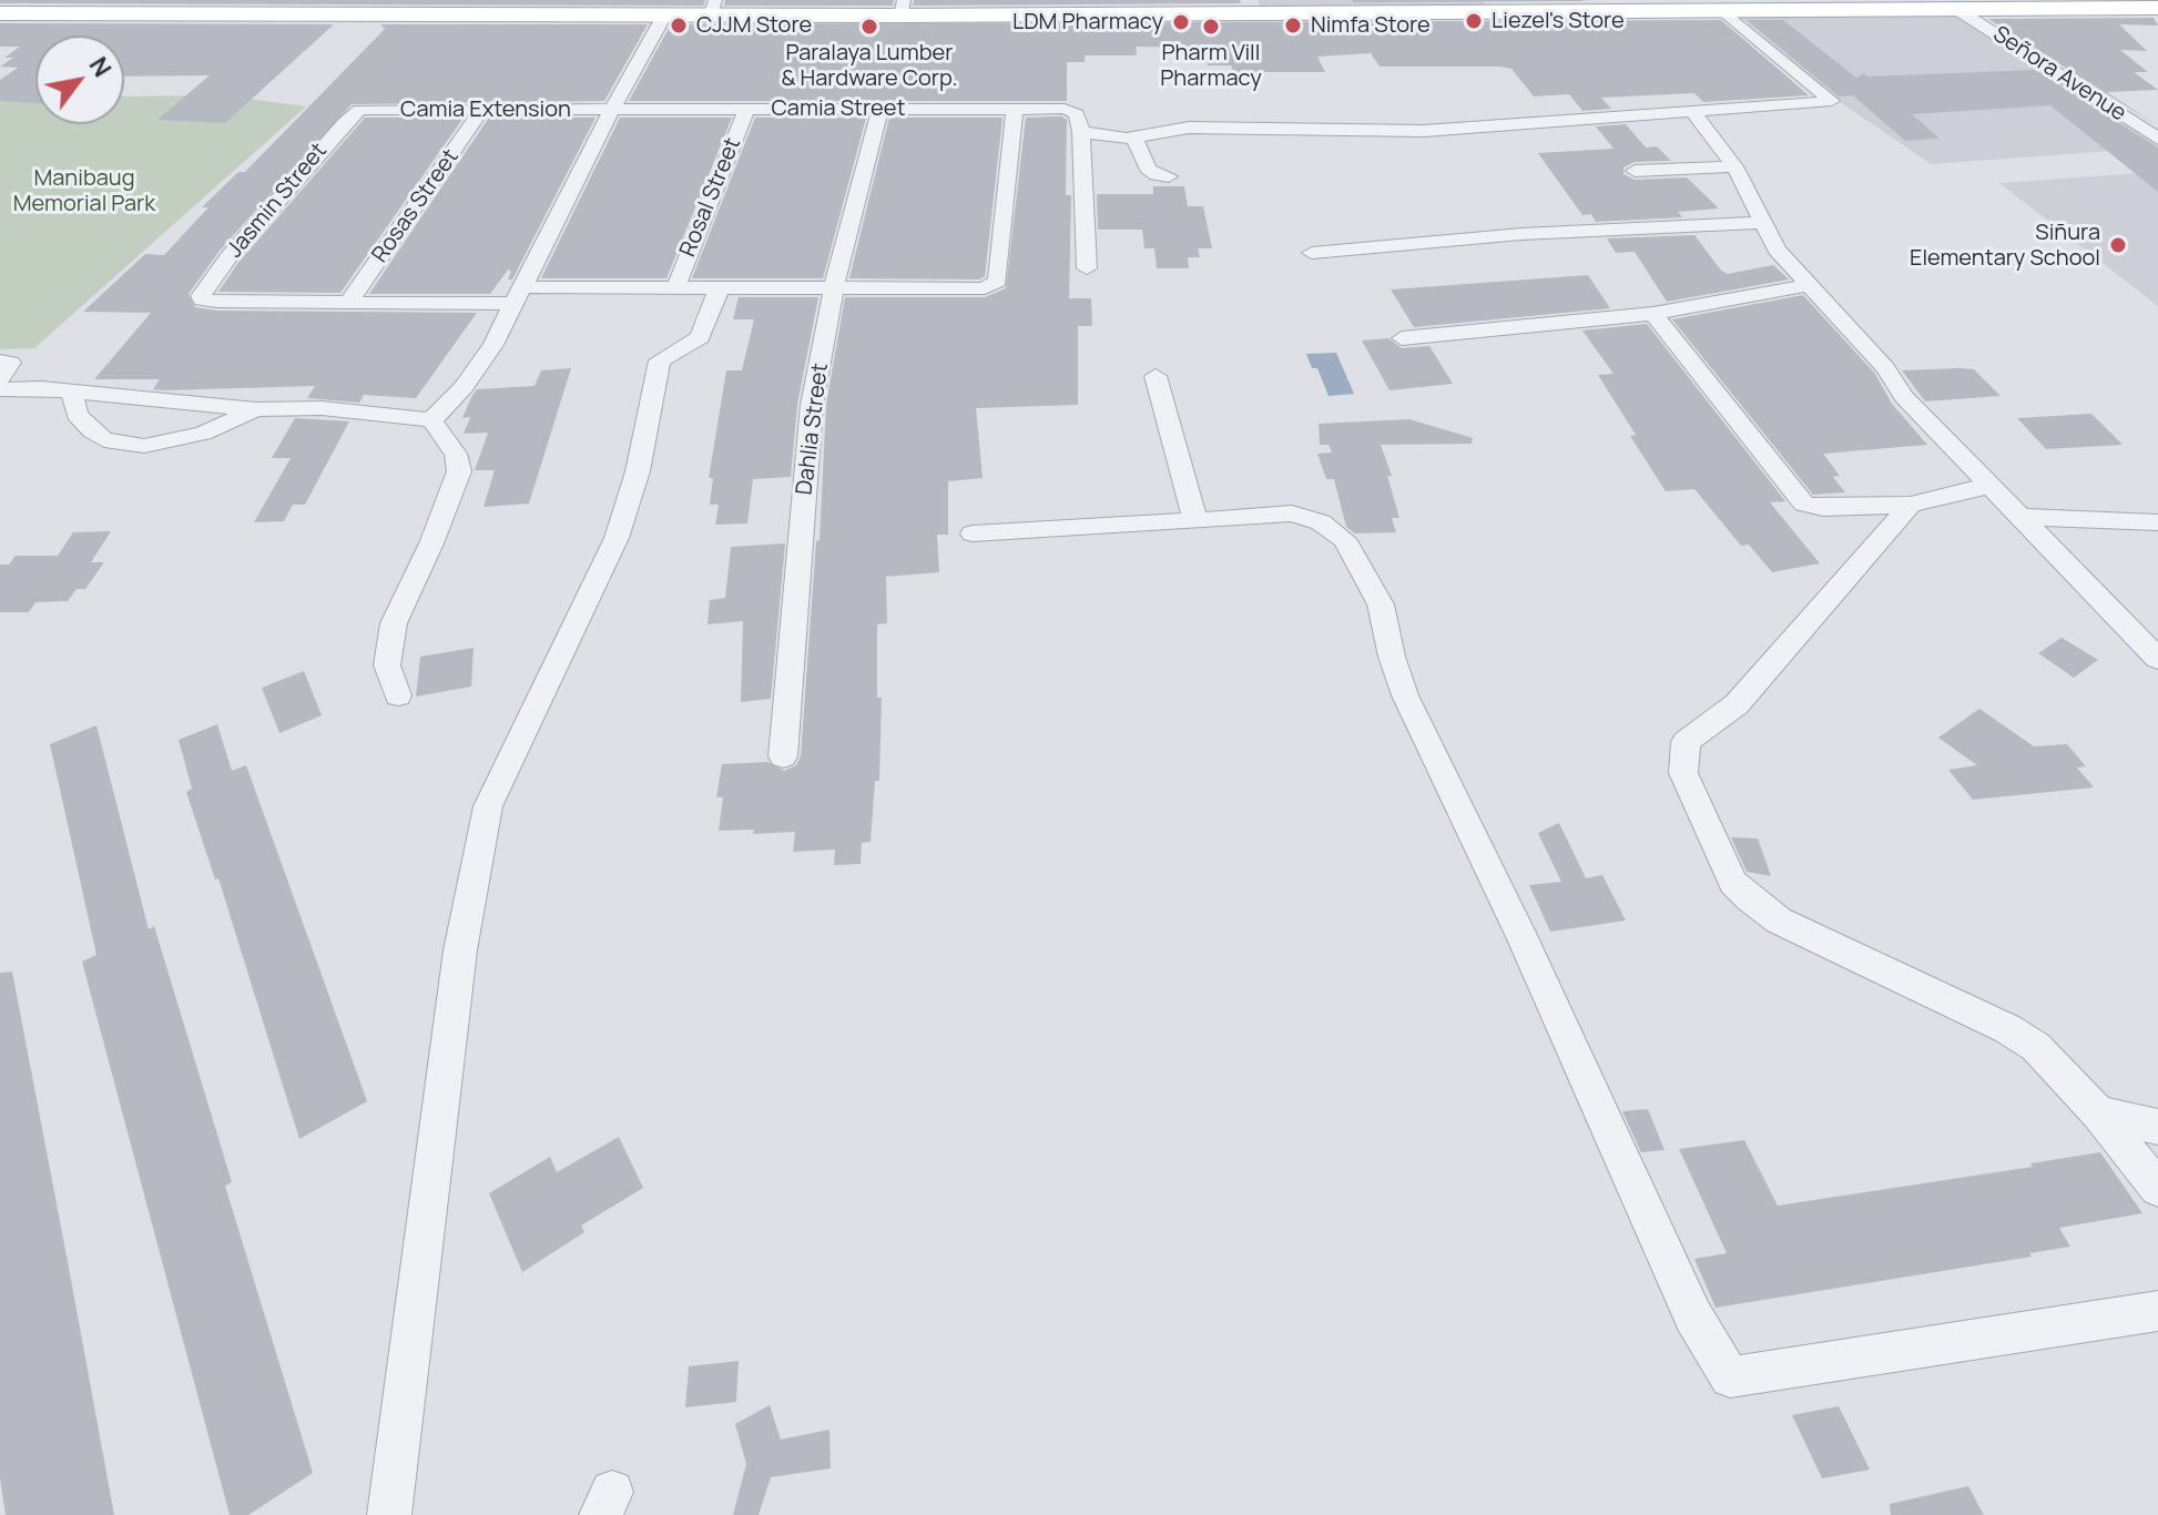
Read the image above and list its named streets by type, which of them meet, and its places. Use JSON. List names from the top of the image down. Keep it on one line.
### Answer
{"streets":{"street":["Señora Avenue","Camia Street","Camia Extension","Rosal Street","Jasmin Street","Rosas Street","Dahlia Street"]},"crossings":[["Camia Street","Camia Extension"],["Camia Street","Rosal Street"],["Camia Street","Dahlia Street"],["Camia Extension","Jasmin Street"],["Camia Extension","Rosas Street"],["Jasmin Street","Rosas Street"]],"parks":["Manibaug Memorial Park"],"places":["Liezel's Store","LDM Pharmacy","CJJM Store","Nimfa Store","Paralaya Lumber & Hardware Corp.","Pharm Vill Pharmacy","Siñura Elementary School"],"north":"top right"}
